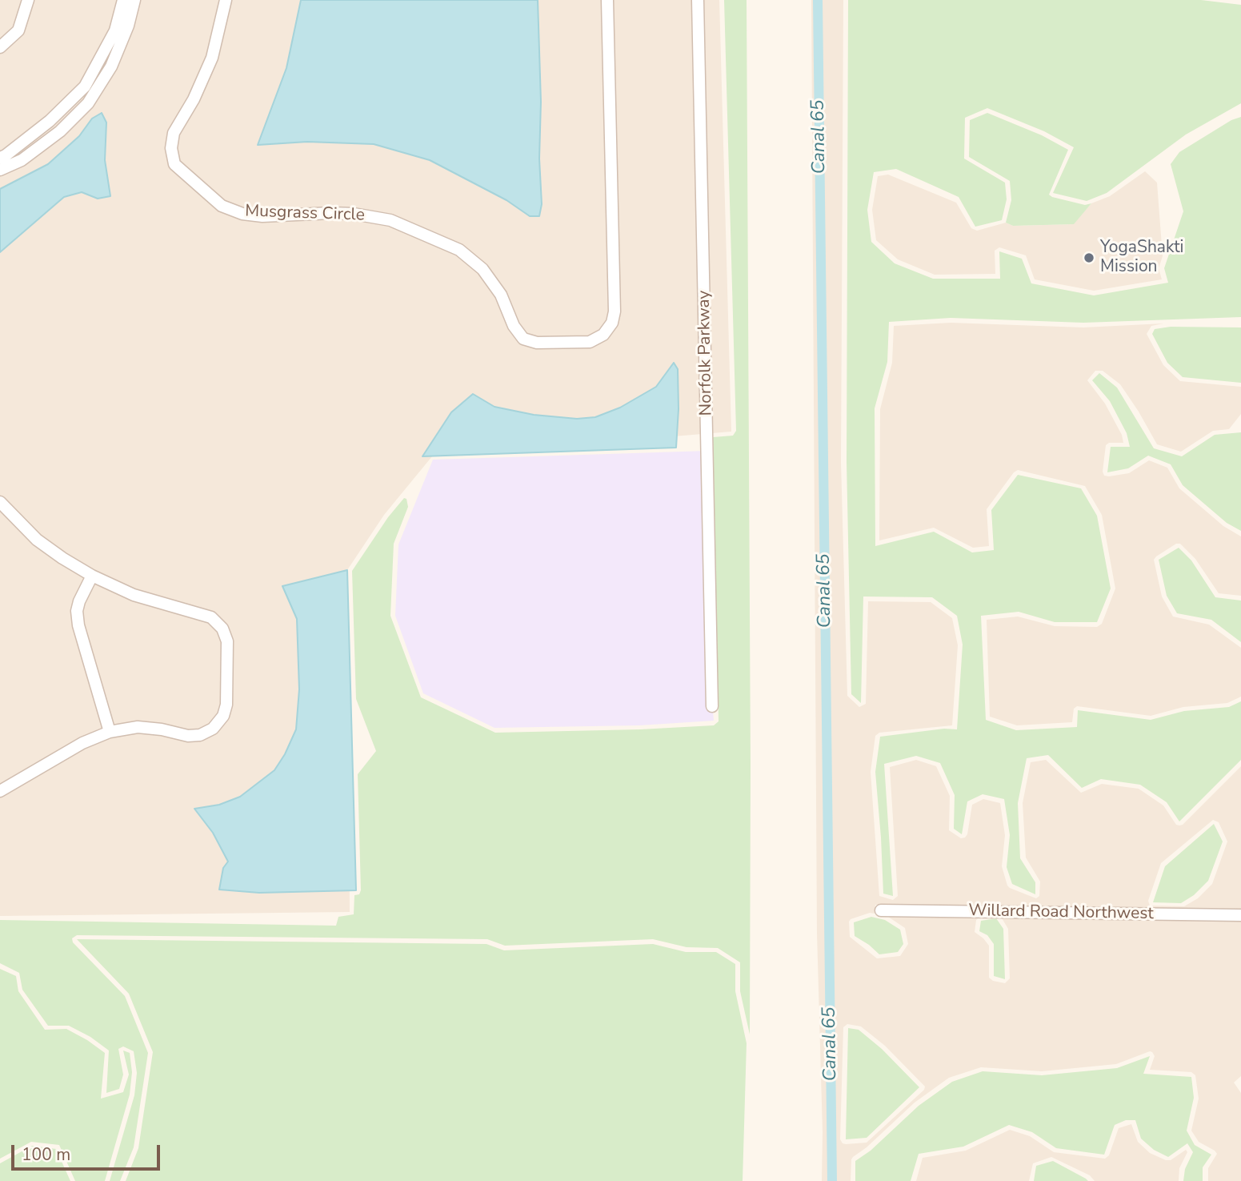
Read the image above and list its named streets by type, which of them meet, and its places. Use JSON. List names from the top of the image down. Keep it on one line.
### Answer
{"streets":{"street":["Musgrass Circle","Norfolk Parkway","Willard Road Northwest"]},"water":["Canal 65"],"places":["YogaShakti Mission"],"scale_bar":"100 m"}
